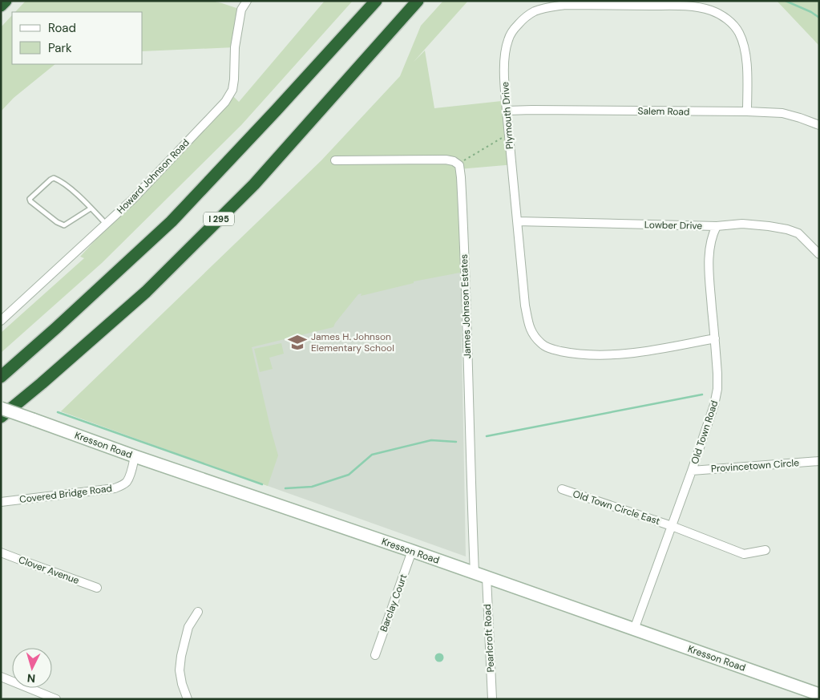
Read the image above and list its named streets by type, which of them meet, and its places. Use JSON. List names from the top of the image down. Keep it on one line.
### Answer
{"streets":{"highway":["I 295"],"street":["Salem Road","Plymouth Drive","Howard Johnson Road","Lowber Drive","James Johnson Estates","Old Town Road","Kresson Road","Provincetown Circle","Covered Bridge Road","Old Town Circle East","Clover Avenue","Barclay Court","Pearlcroft Road"]},"crossings":[["Salem Road","Plymouth Drive"],["Plymouth Drive","Lowber Drive"],["Plymouth Drive","Old Town Road"],["Lowber Drive","Old Town Road"],["James Johnson Estates","Kresson Road"],["Old Town Road","Kresson Road"],["Old Town Road","Provincetown Circle"],["Old Town Road","Old Town Circle East"],["Kresson Road","Covered Bridge Road"],["Kresson Road","Barclay Court"],["Kresson Road","Pearlcroft Road"]],"places":{"school or university":["James H. Johnson Elementary School"]},"legend":["Road","Park"],"north":"bottom"}
